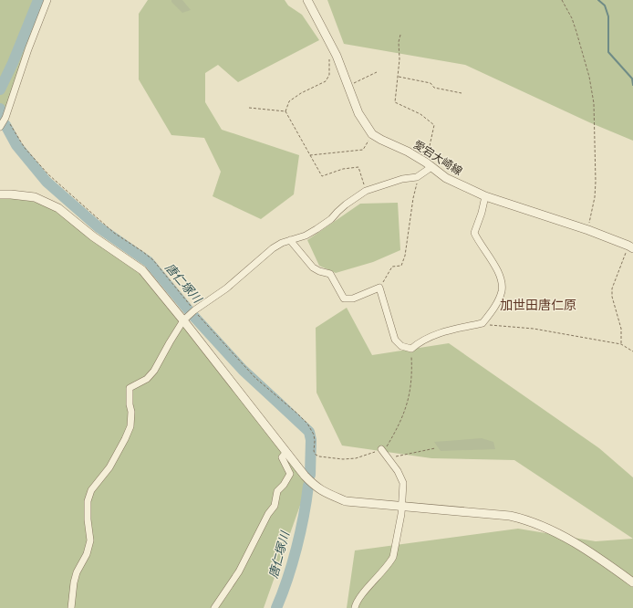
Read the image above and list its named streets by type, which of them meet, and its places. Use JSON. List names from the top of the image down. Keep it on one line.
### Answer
{"streets":{"street":["愛宕大崎線"]},"districts":["加世田唐仁原"],"water":["唐仁塚川"]}
